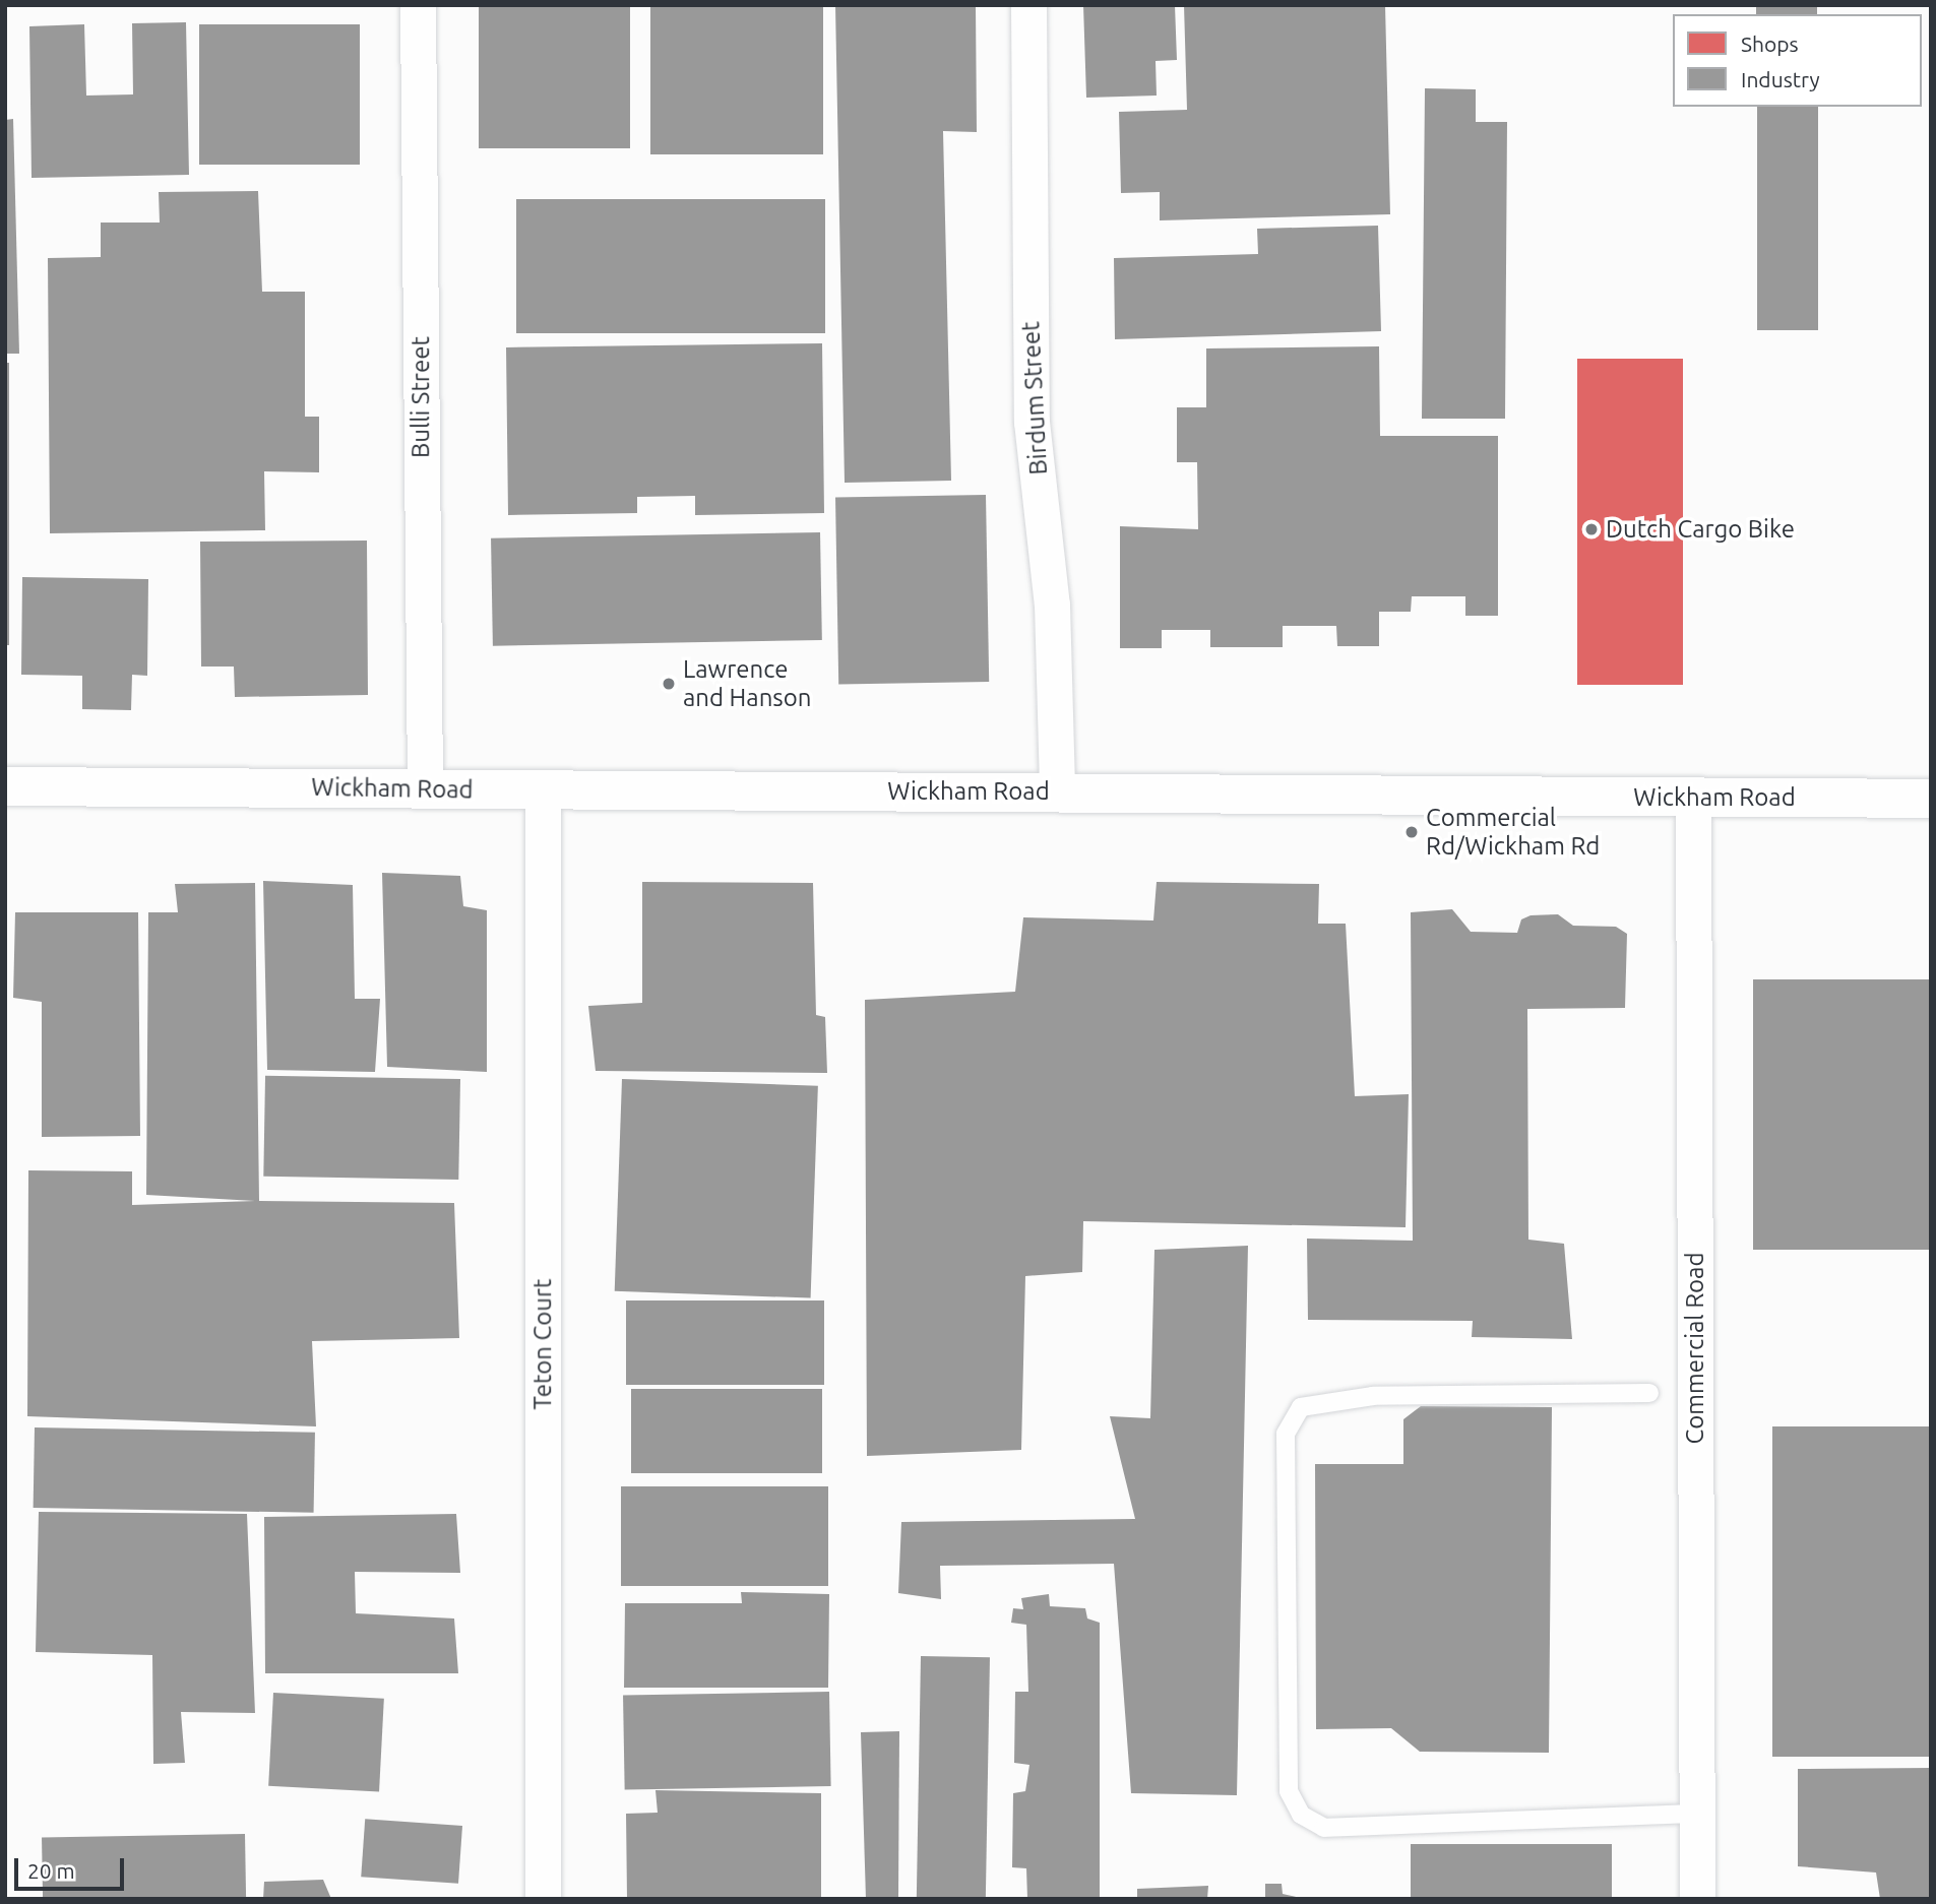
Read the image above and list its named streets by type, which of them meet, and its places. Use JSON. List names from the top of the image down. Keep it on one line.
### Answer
{"streets":{"main road":["Wickham Road"],"street":["Bulli Street","Birdum Street","Teton Court","Commercial Road"]},"crossings":[["Bulli Street","Wickham Road"],["Birdum Street","Wickham Road"],["Wickham Road","Teton Court"],["Wickham Road","Commercial Road"]],"places":["Dutch Cargo Bike","Lawrence and Hanson","Commercial Rd/Wickham Rd"],"legend":["Shops","Industry"],"scale_bar":"20 m"}
